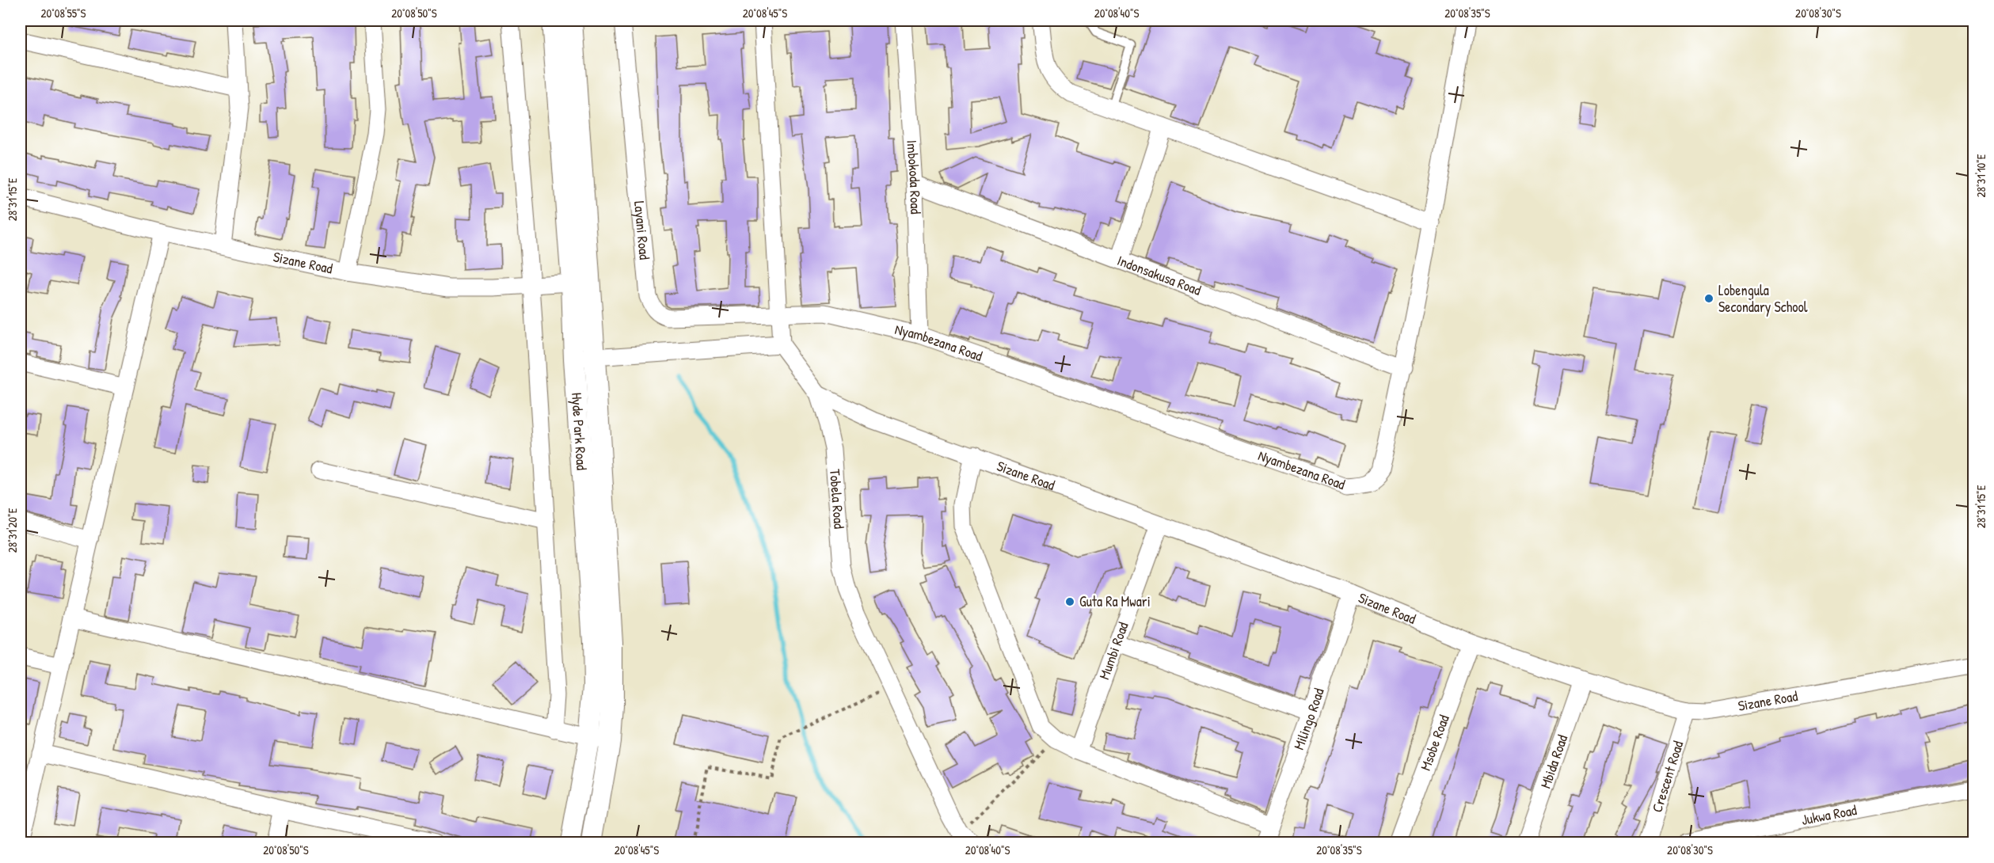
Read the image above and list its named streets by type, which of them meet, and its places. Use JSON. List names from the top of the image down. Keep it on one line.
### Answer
{"streets":{"street":["Imbokoda Road","Layani Road","Sizane Road","Indonsakusa Road","Nyambezana Road","Hyde Park Road","Tobela Road","Mumbi Road","Milingo Road","Msobe Road","Mbida Road","Crescent Road","Jukwa Road"]},"crossings":[["Imbokoda Road","Indonsakusa Road"],["Imbokoda Road","Nyambezana Road"],["Layani Road","Nyambezana Road"],["Sizane Road","Hyde Park Road"],["Sizane Road","Tobela Road"],["Sizane Road","Mumbi Road"],["Sizane Road","Milingo Road"],["Sizane Road","Msobe Road"],["Sizane Road","Mbida Road"],["Sizane Road","Crescent Road"],["Indonsakusa Road","Nyambezana Road"]],"places":["Lobengula Secondary School","Guta Ra Mwari"],"coordinates":["20°08'55\"S","20°08'50\"S","20°08'45\"S","20°08'40\"S","20°08'35\"S","20°08'30\"S","28°31'10\"E","28°31'15\"E","28°31'20\"E"]}
